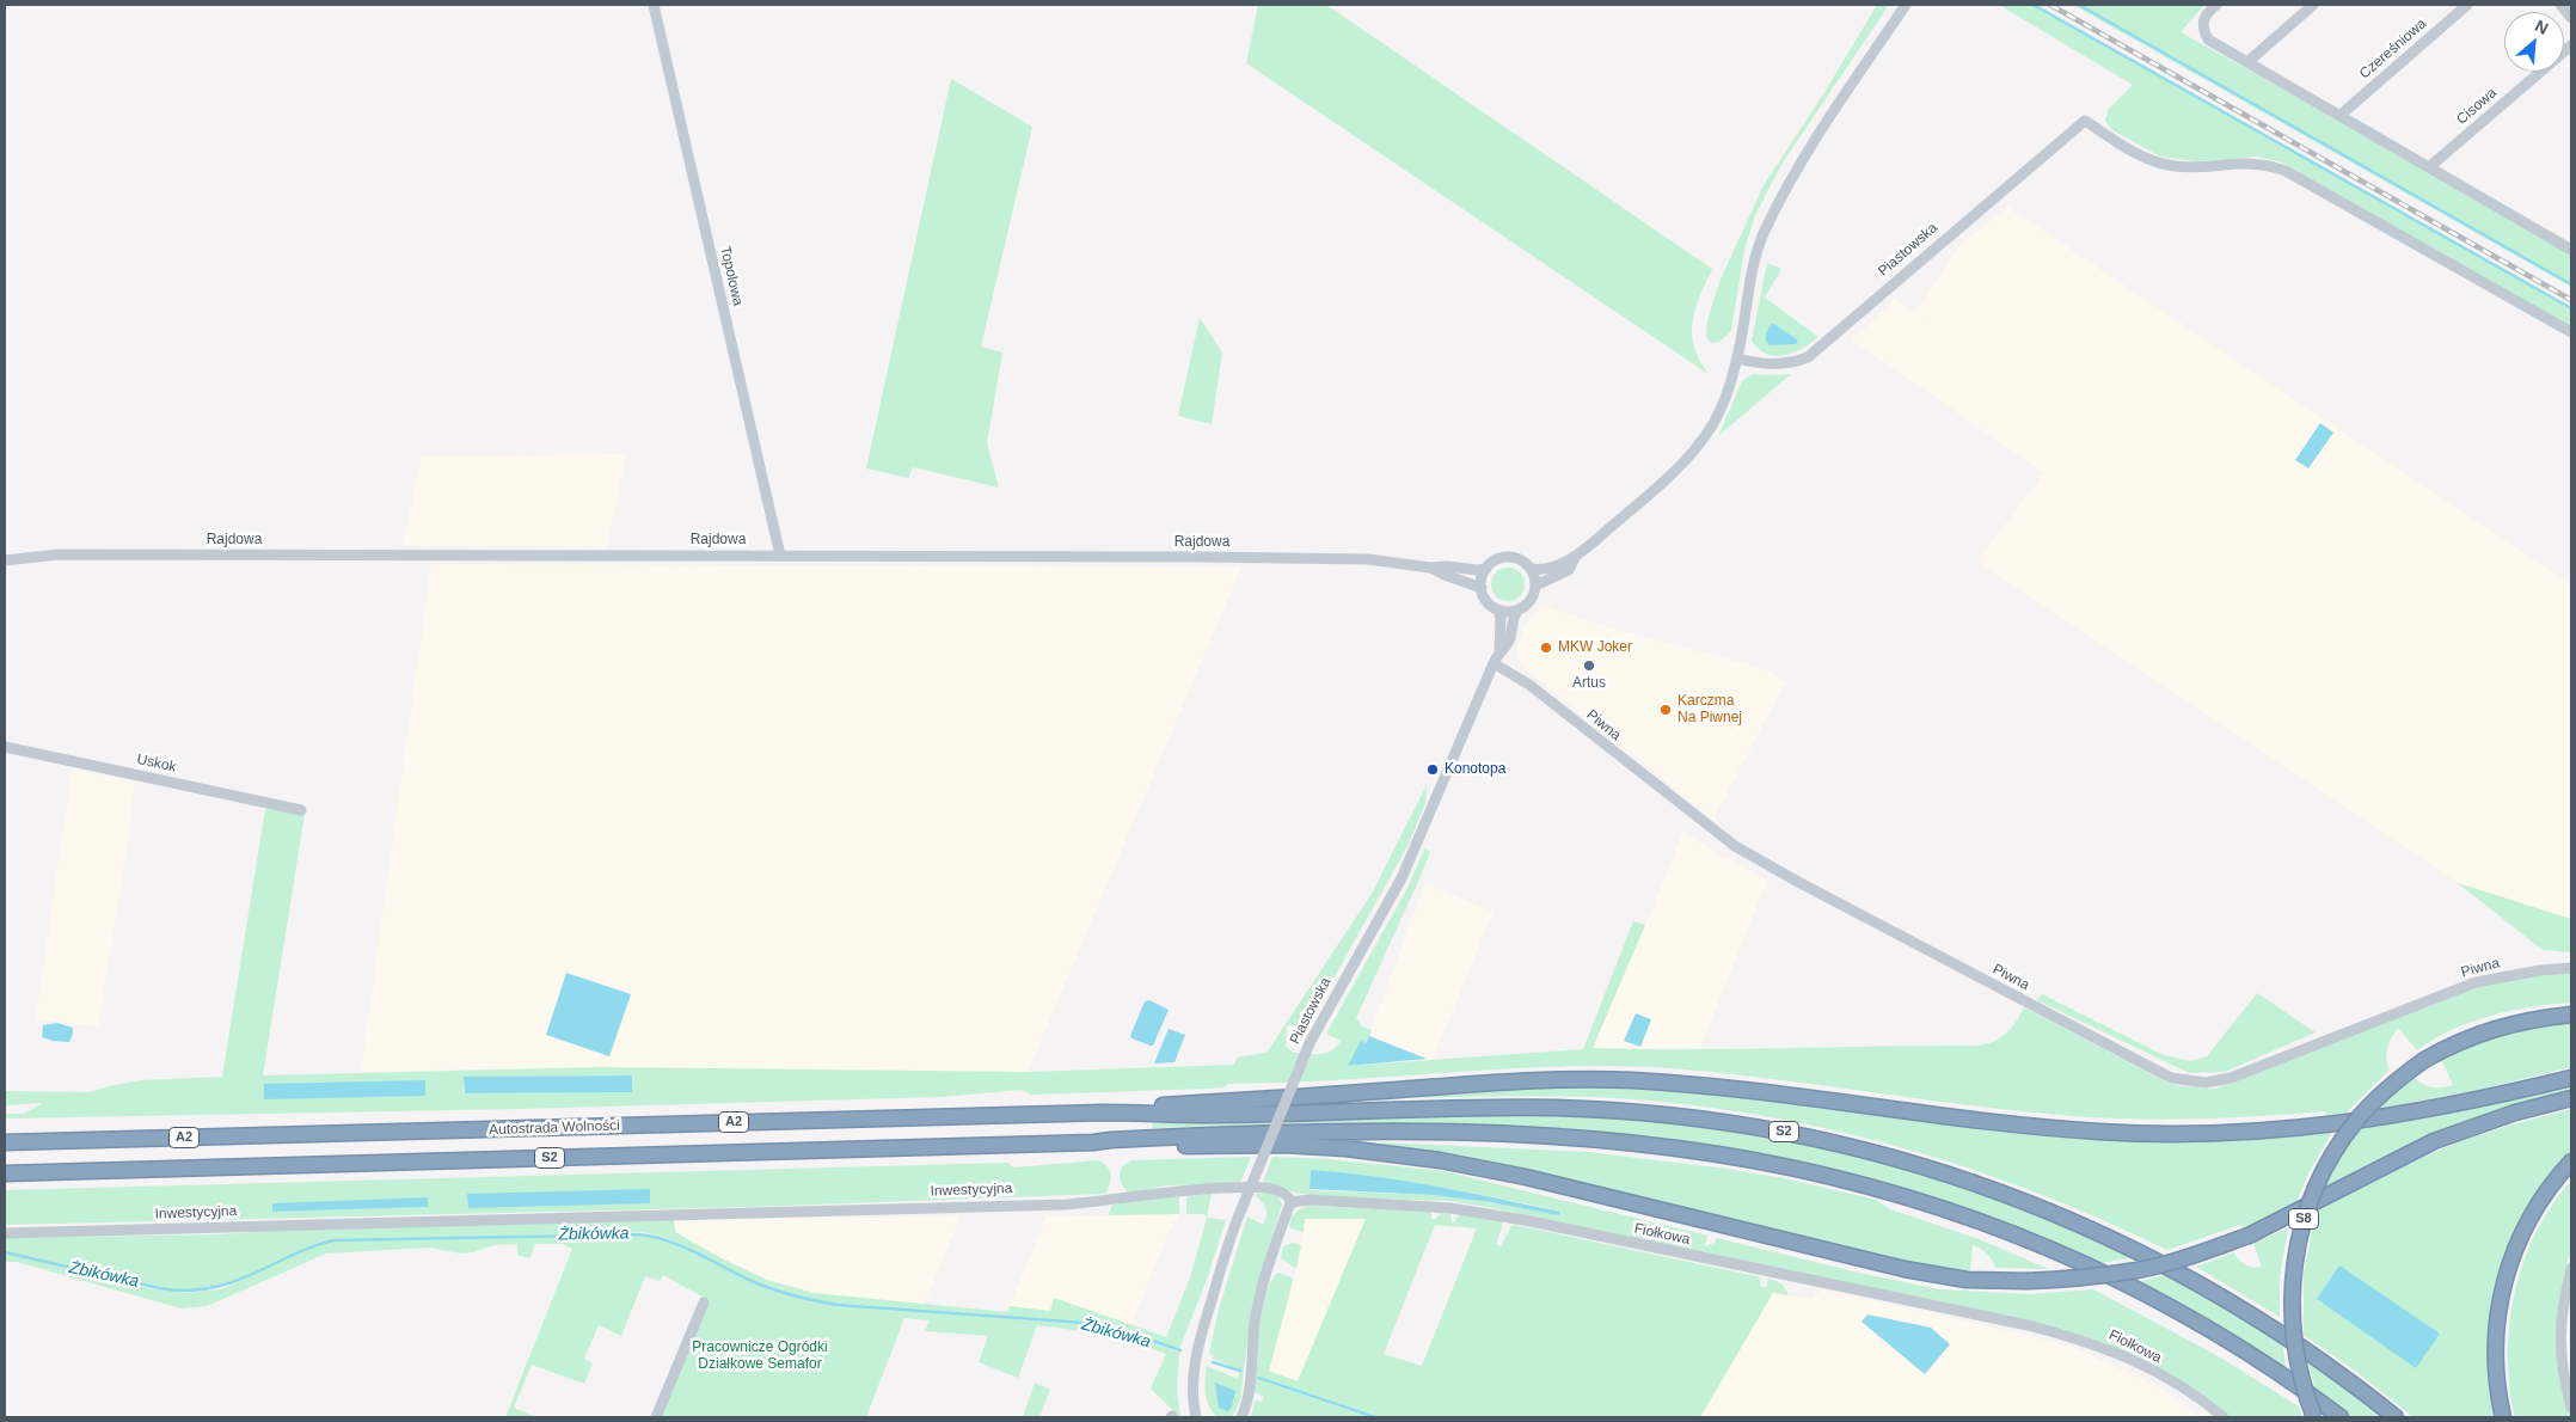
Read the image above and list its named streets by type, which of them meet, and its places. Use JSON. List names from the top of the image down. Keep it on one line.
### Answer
{"streets":{"highway":["A2","Autostrada Wolności","S2","S8"],"street":["Czereśniowa","Cisowa","Piastowska","Topolowa","Rajdowa","Piwna","Uskok","Inwestycyjna","Fiołkowa"]},"crossings":[["Piastowska","Rajdowa"],["Piastowska","Piwna"],["Topolowa","Rajdowa"],["Autostrada Wolności","S2"],["Inwestycyjna","Fiołkowa"]],"water":["Żbikówka"],"parks":["Pracownicze Ogródki Działkowe Semafor"],"places":["MKW Joker","Artus","Karczma Na Piwnej","Konotopa"],"north":"top right"}
